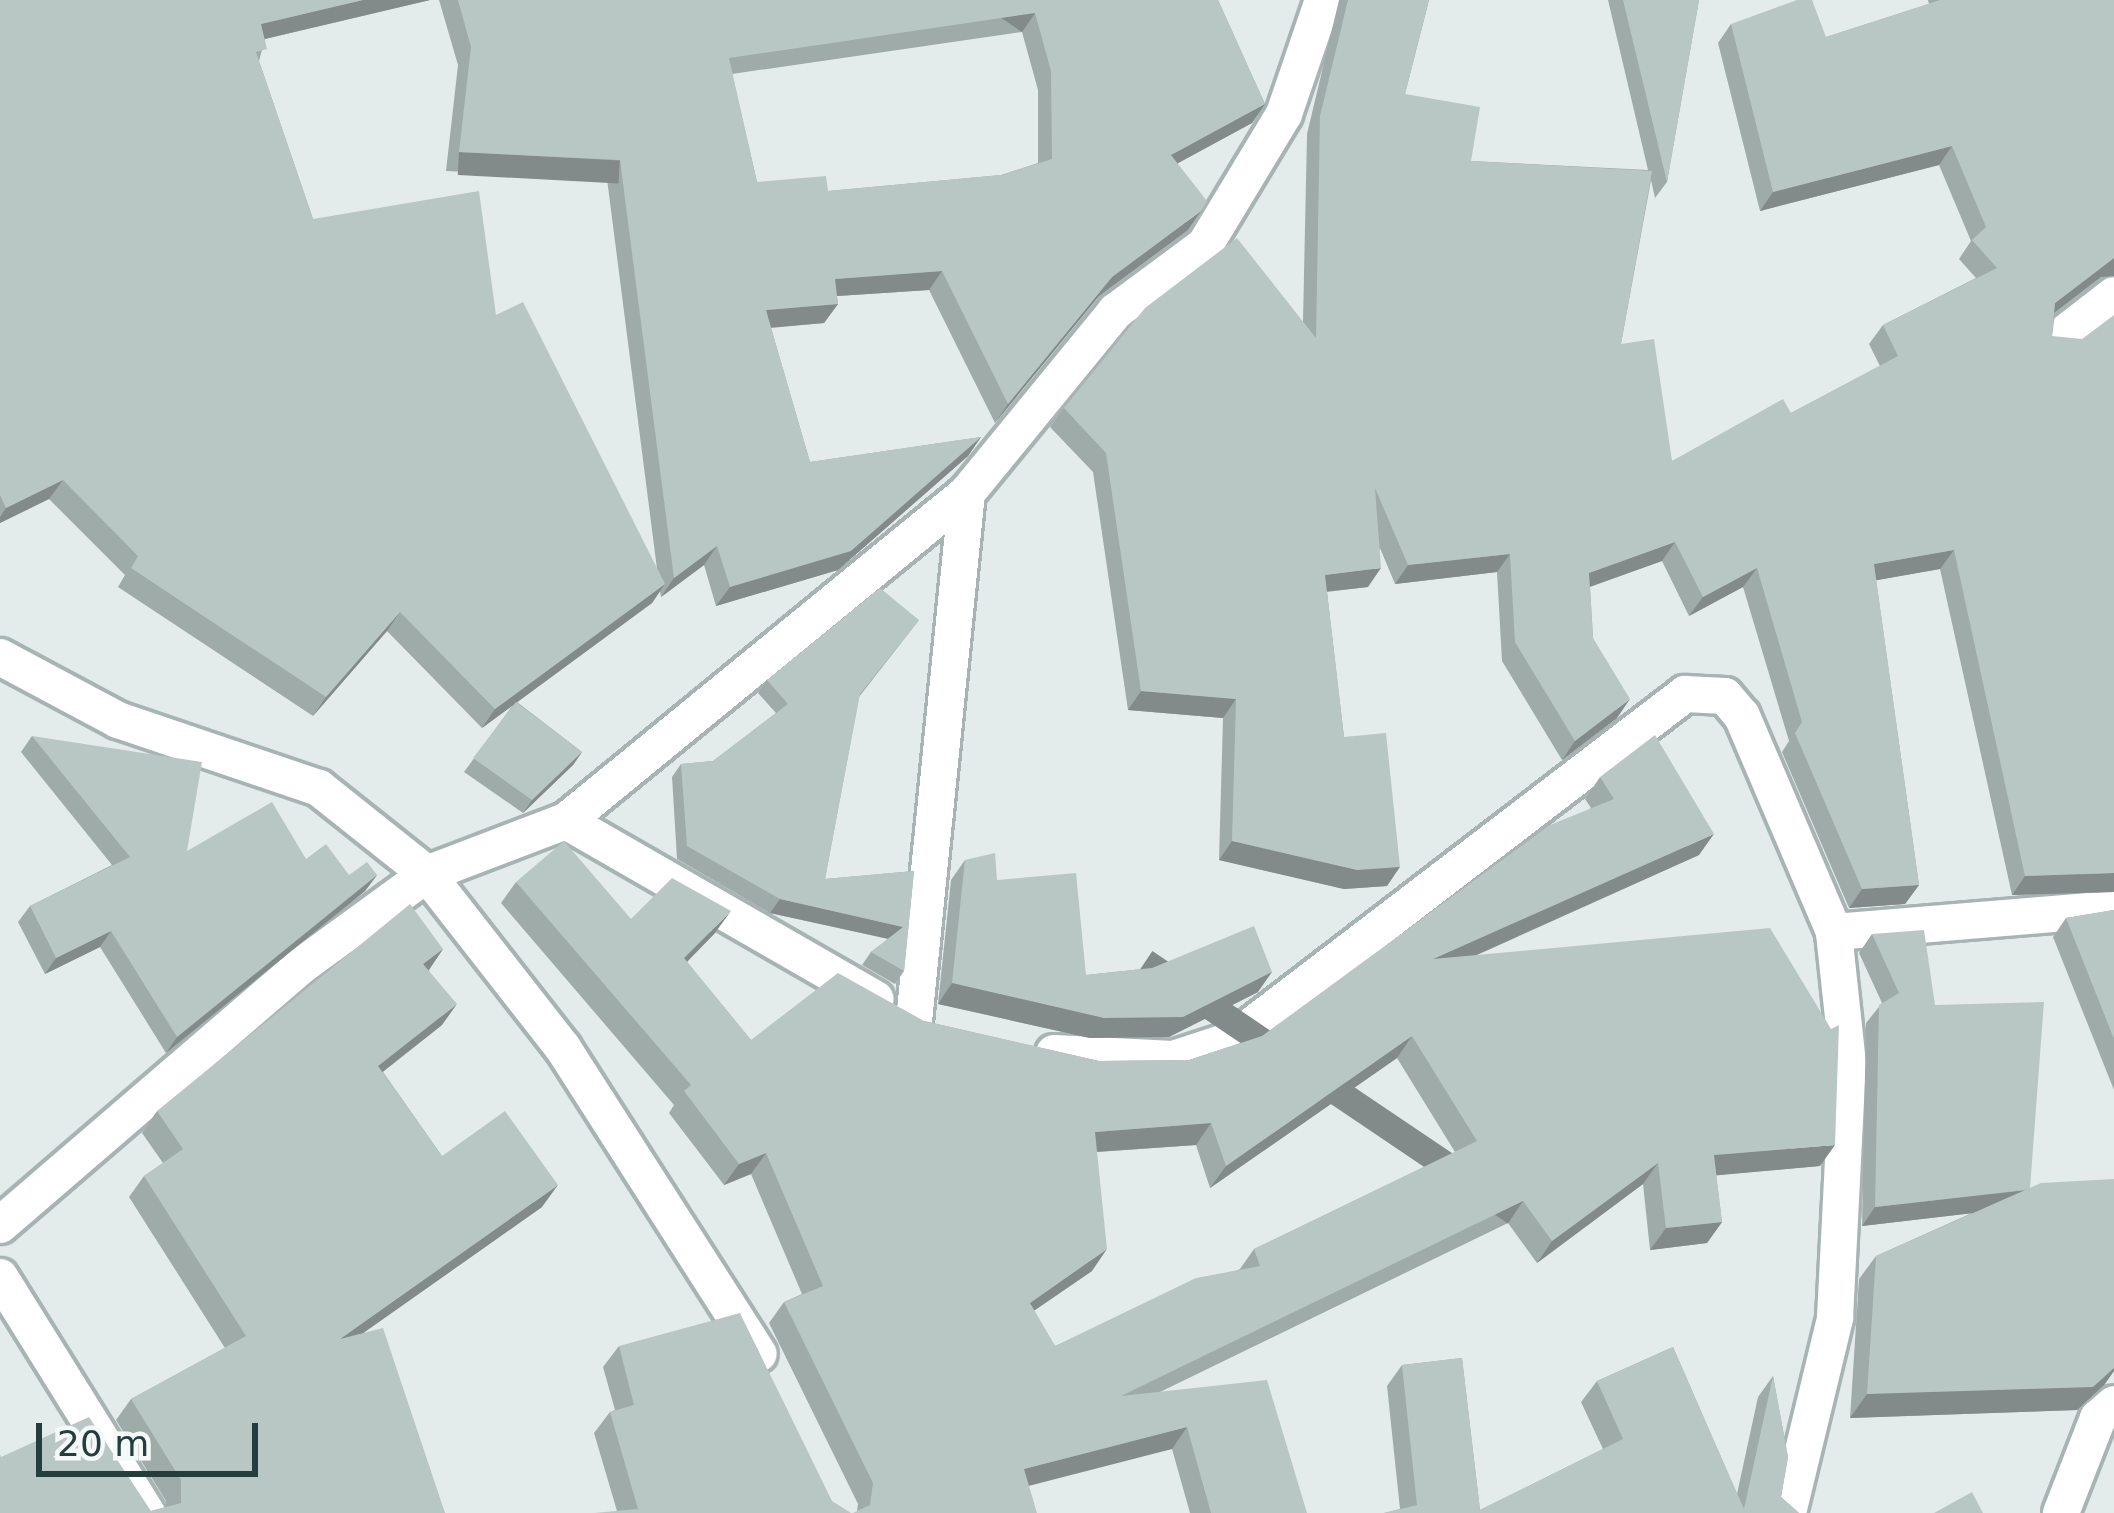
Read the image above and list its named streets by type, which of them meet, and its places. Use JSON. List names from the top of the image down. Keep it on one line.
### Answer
{"scale_bar":"20 m"}
